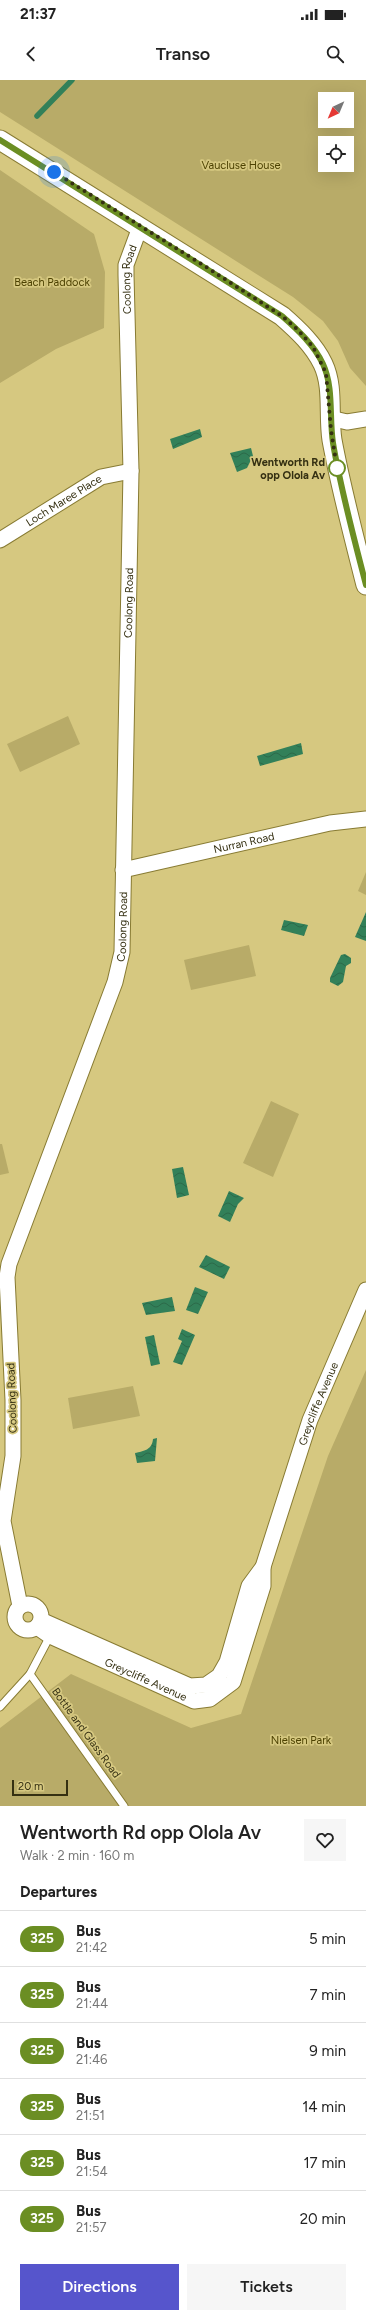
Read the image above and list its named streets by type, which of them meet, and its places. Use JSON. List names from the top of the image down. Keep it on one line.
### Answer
{"streets":{"street":["Coolong Road","Loch Maree Place","Nurran Road","Greycliffe Avenue"],"lane":["Bottle and Glass Road"]},"crossings":[["Coolong Road","Loch Maree Place"],["Coolong Road","Nurran Road"],["Coolong Road","Greycliffe Avenue"]],"parks":["Vaucluse House","Beach Paddock","Nielsen Park"],"places":["Wentworth Rd opp Olola Av"],"lines":["bus line 325"],"scale_bar":"20 m","north":"bottom left","page":{"status":"21:37","header":"Transo","scale":"20 m","heading":[["Wentworth Rd opp Olola Av","Walk · 2 min · 160 m"],"Departures"],"list":[{"mark":"325","name":"Bus","note":"21:42","value":"5 min"},{"mark":"325","name":"Bus","note":"21:44","value":"7 min"},{"mark":"325","name":"Bus","note":"21:46","value":"9 min"},{"mark":"325","name":"Bus","note":"21:51","value":"14 min"},{"mark":"325","name":"Bus","note":"21:54","value":"17 min"},{"mark":"325","name":"Bus","note":"21:57","value":"20 min"}],"buttons":["Directions","Tickets"]}}
